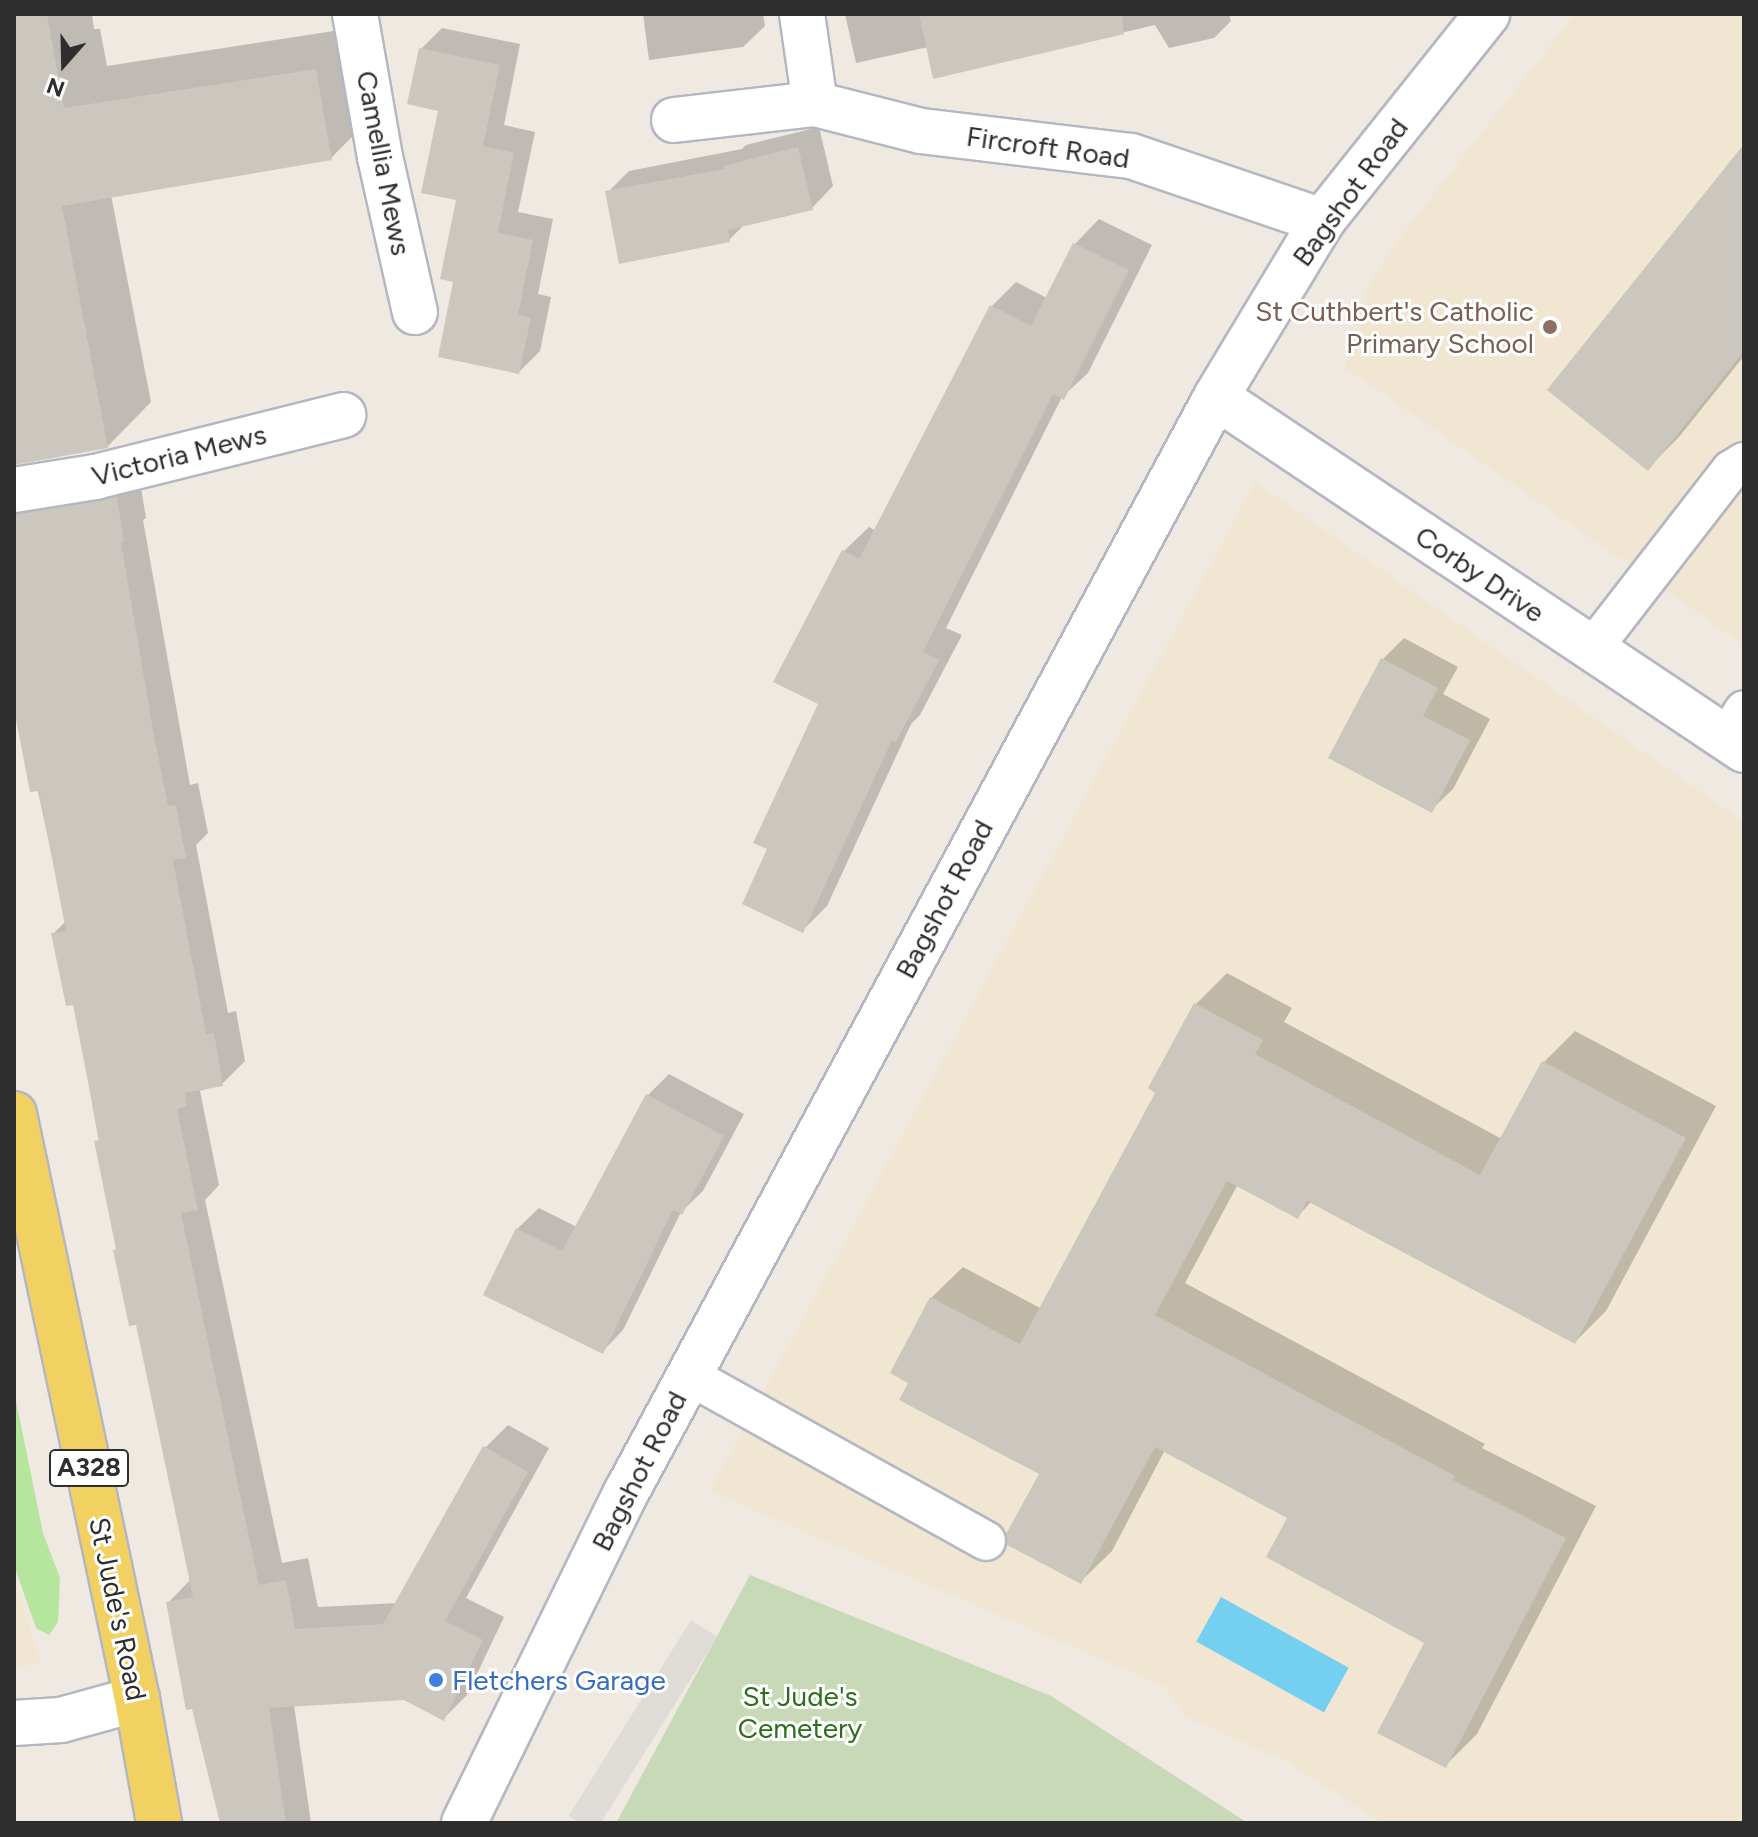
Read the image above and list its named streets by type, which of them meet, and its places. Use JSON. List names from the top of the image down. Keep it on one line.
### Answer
{"streets":{"main road":["A328","St Jude's Road"],"street":["Fircroft Road","Camellia Mews","Bagshot Road","Victoria Mews","Corby Drive"]},"crossings":[["Fircroft Road","Bagshot Road"],["Bagshot Road","Corby Drive"]],"parks":["St Jude's Cemetery"],"places":["St Cuthbert's Catholic Primary School","Fletchers Garage"],"north":"bottom"}
